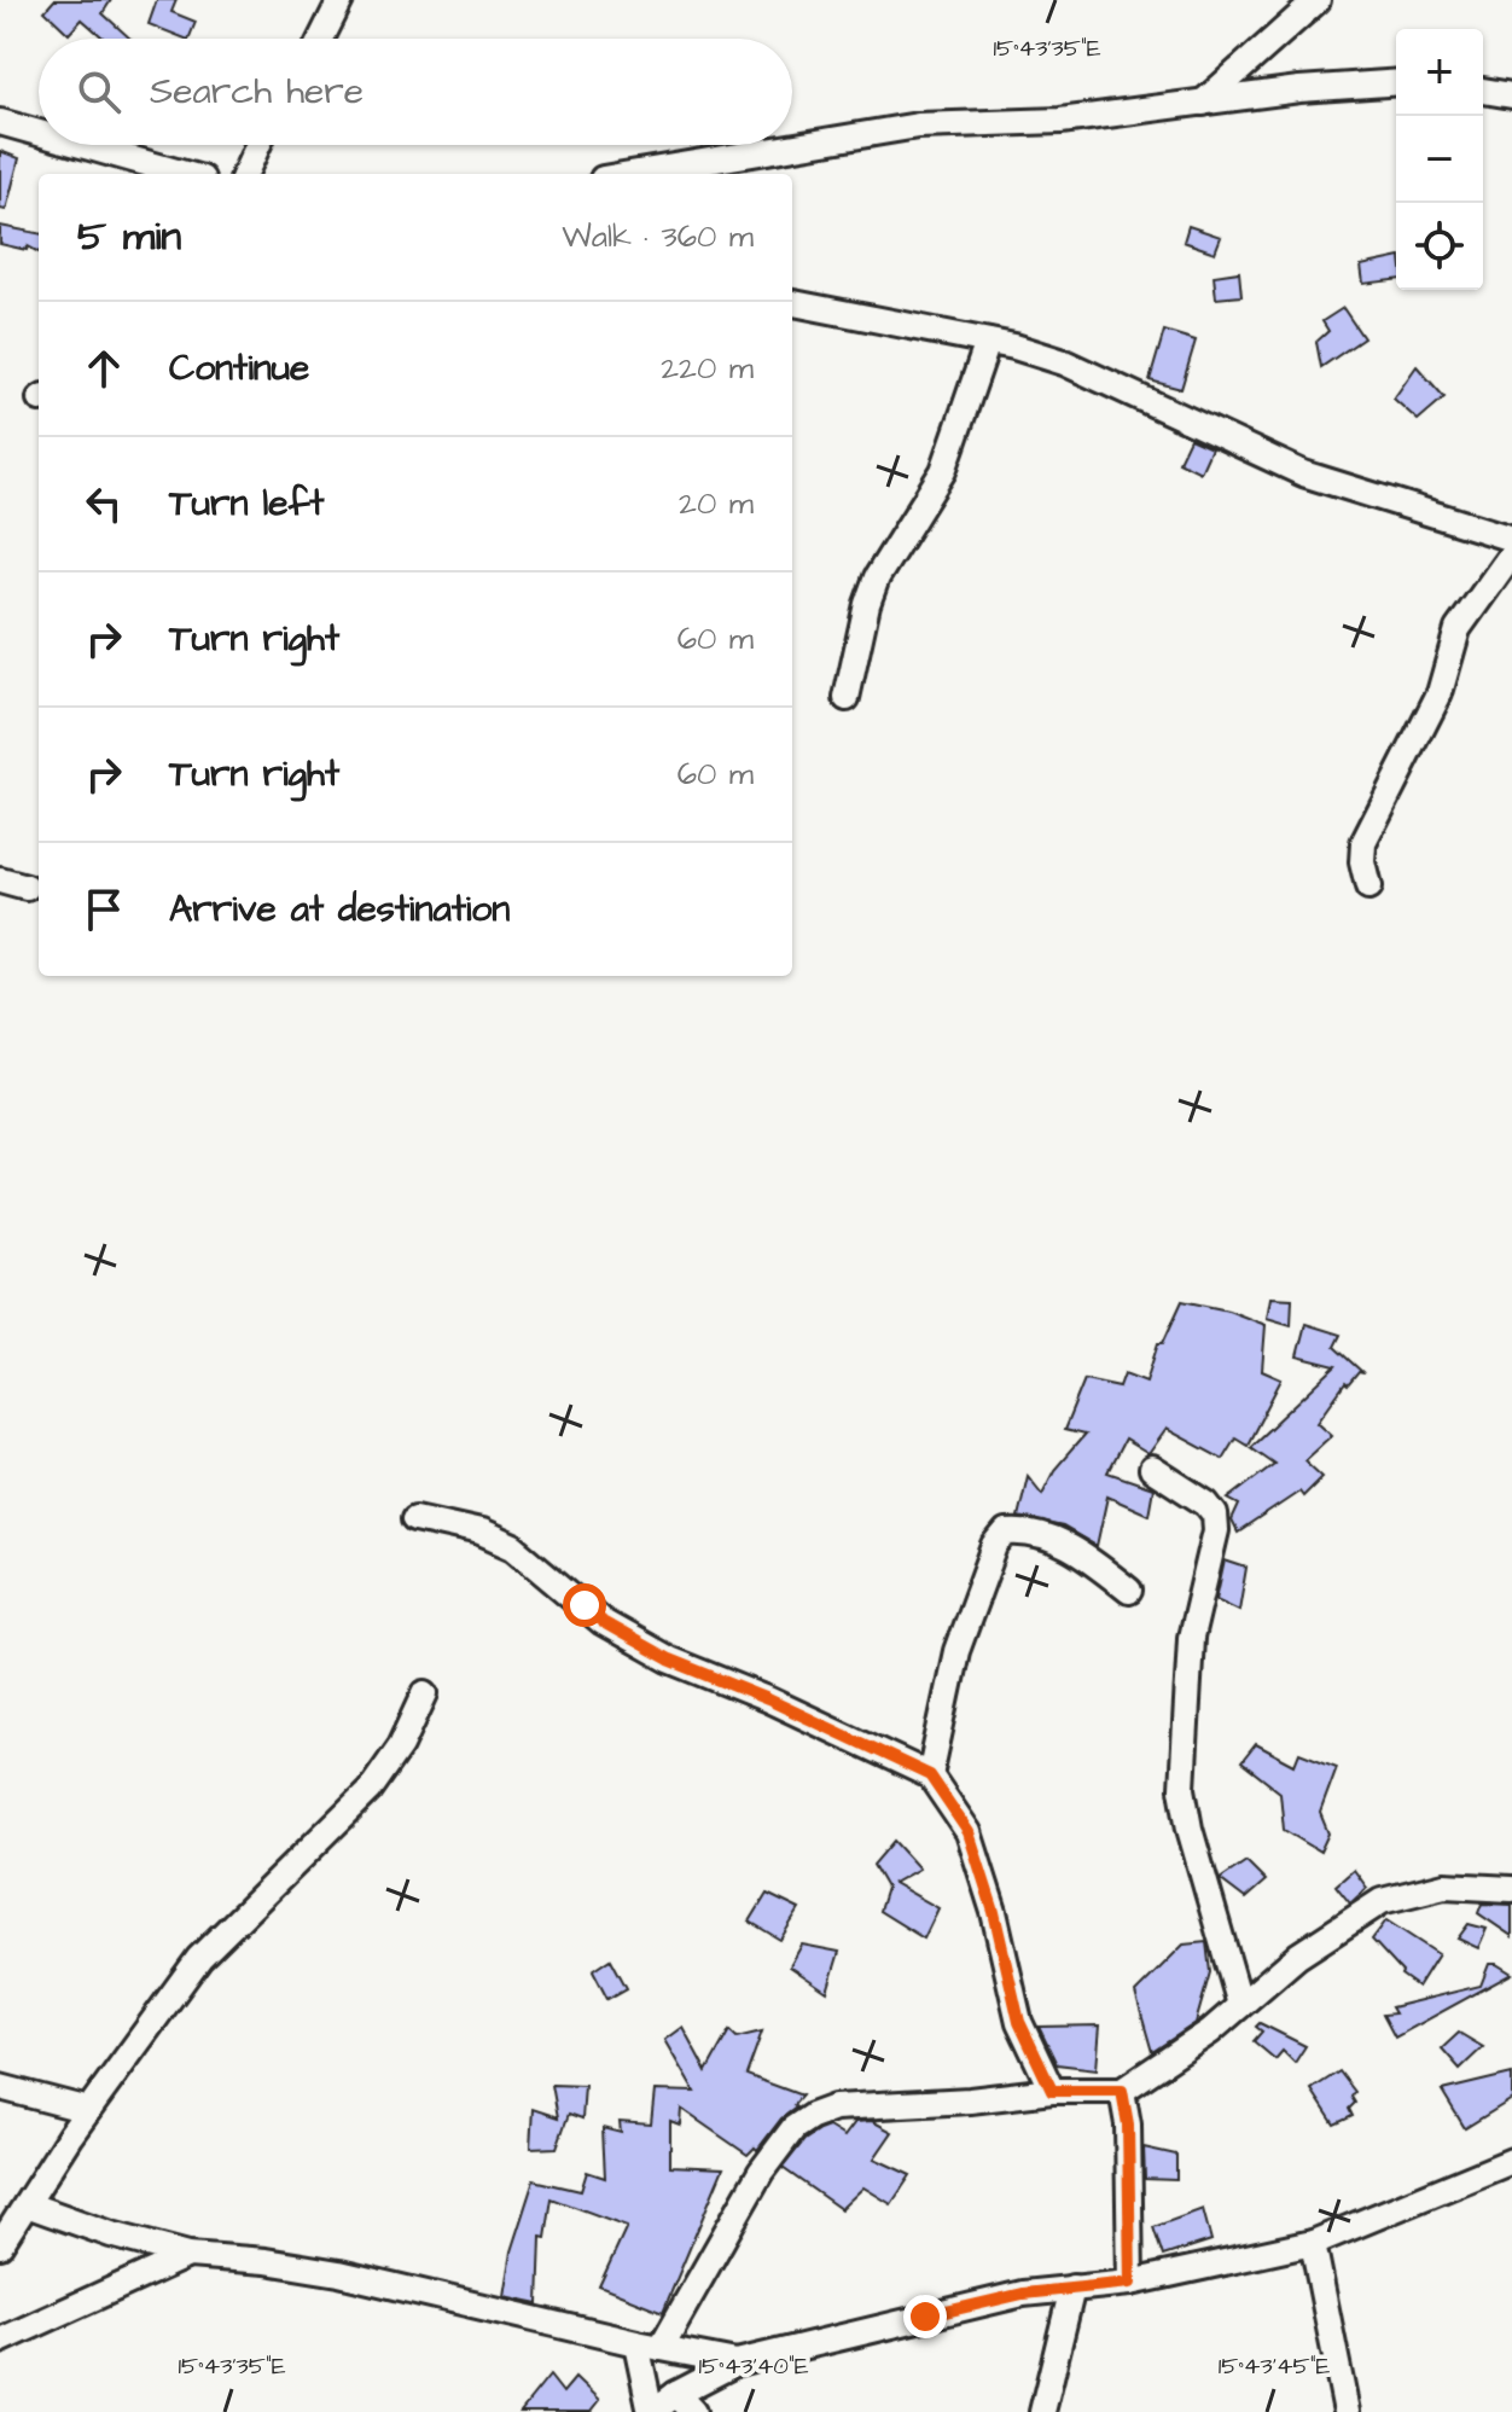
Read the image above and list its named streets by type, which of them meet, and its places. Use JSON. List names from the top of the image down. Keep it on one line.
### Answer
{"page":{"map_buttons":["+","−"],"search":"Search here","heading":["5 min","Walk · 360 m"],"list":[["Continue","220 m"],["Turn left","20 m"],["Turn right","60 m"],["Turn right","60 m"],"Arrive at destination"]},"coordinates":["15°43'35\"E","15°43'40\"E","15°43'45\"E"]}
